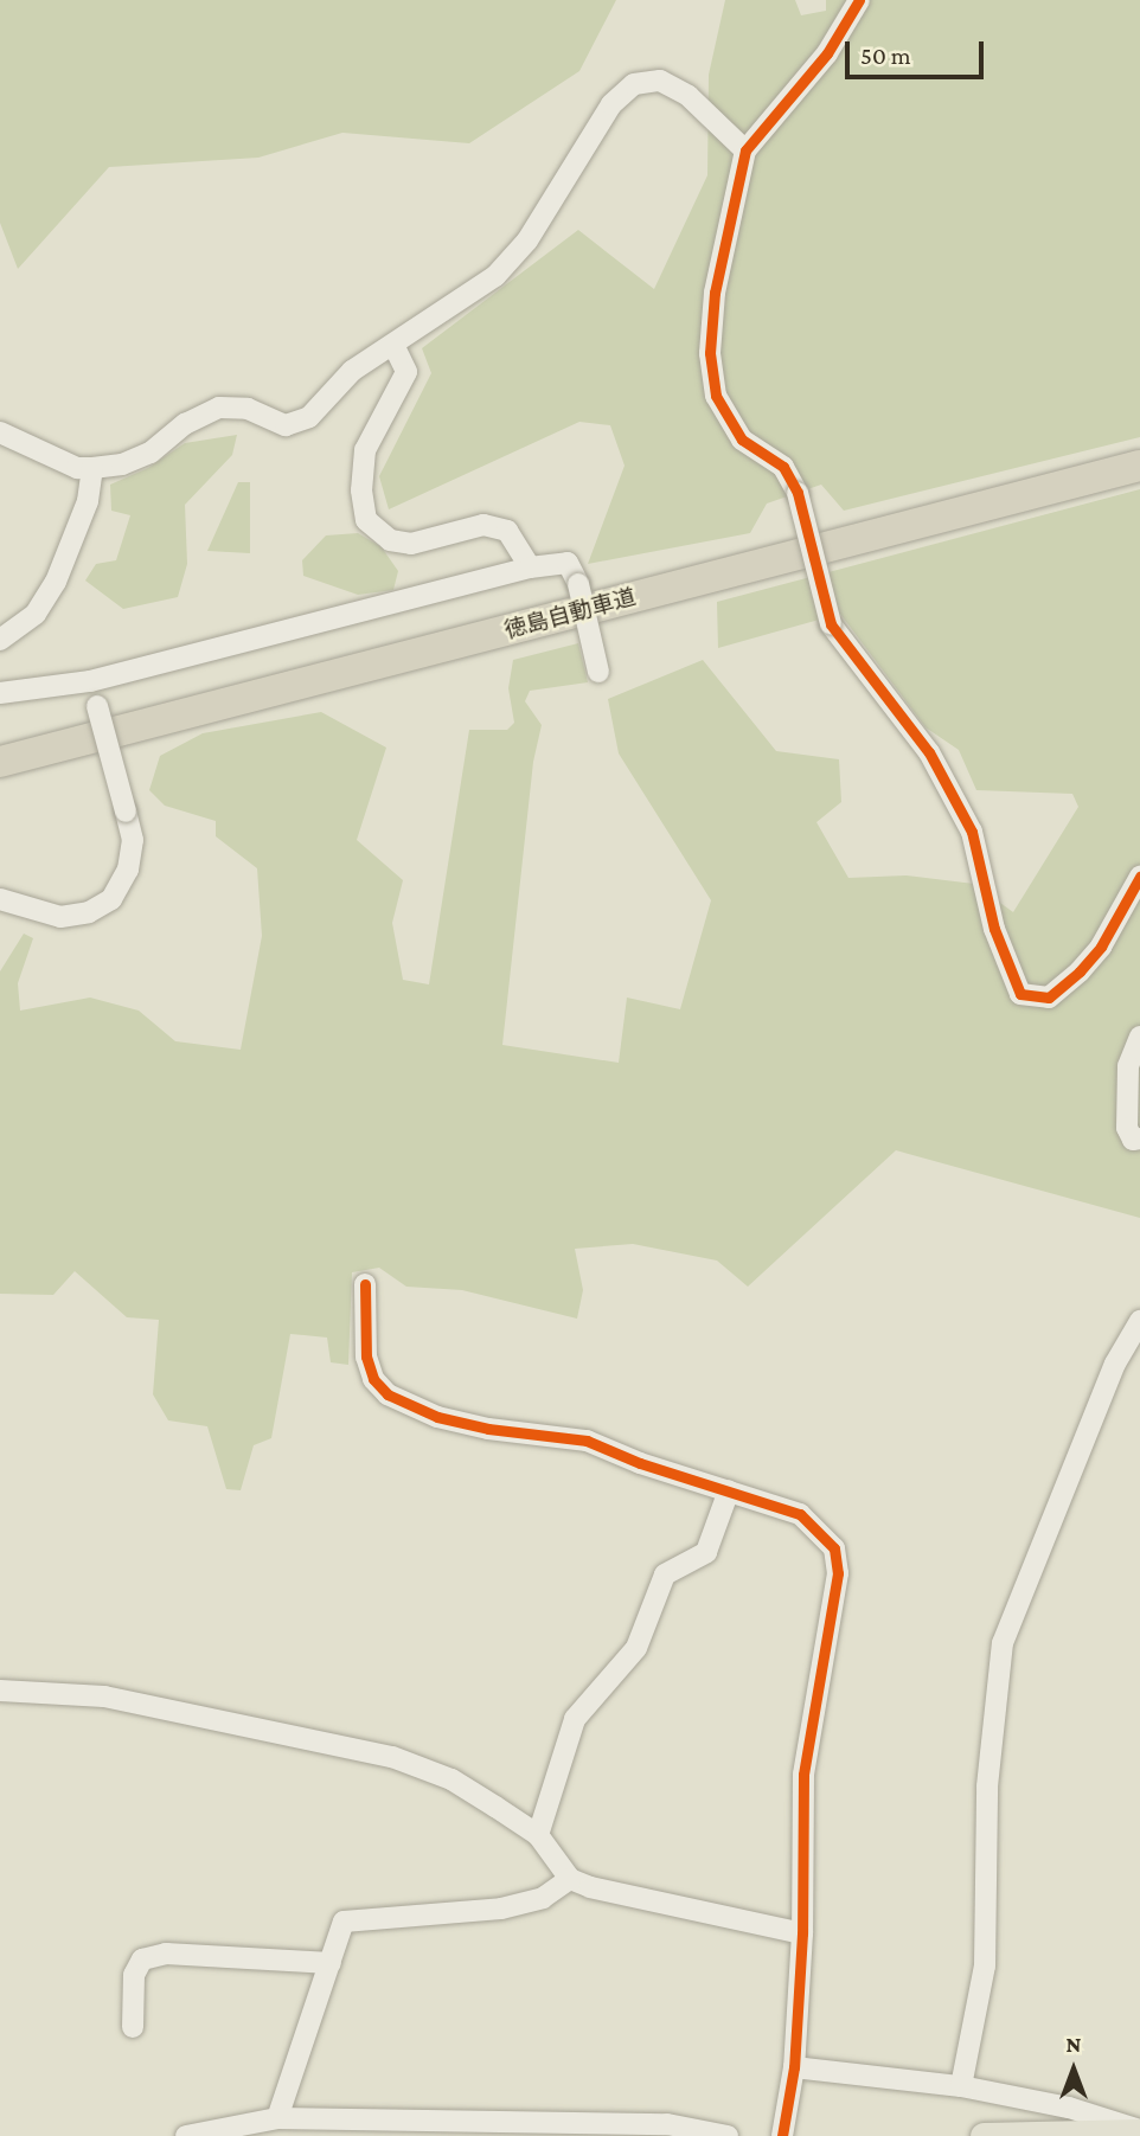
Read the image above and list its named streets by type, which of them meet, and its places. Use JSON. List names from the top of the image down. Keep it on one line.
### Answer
{"streets":{"highway":["徳島自動車道"]},"scale_bar":"50 m","north":"top"}
